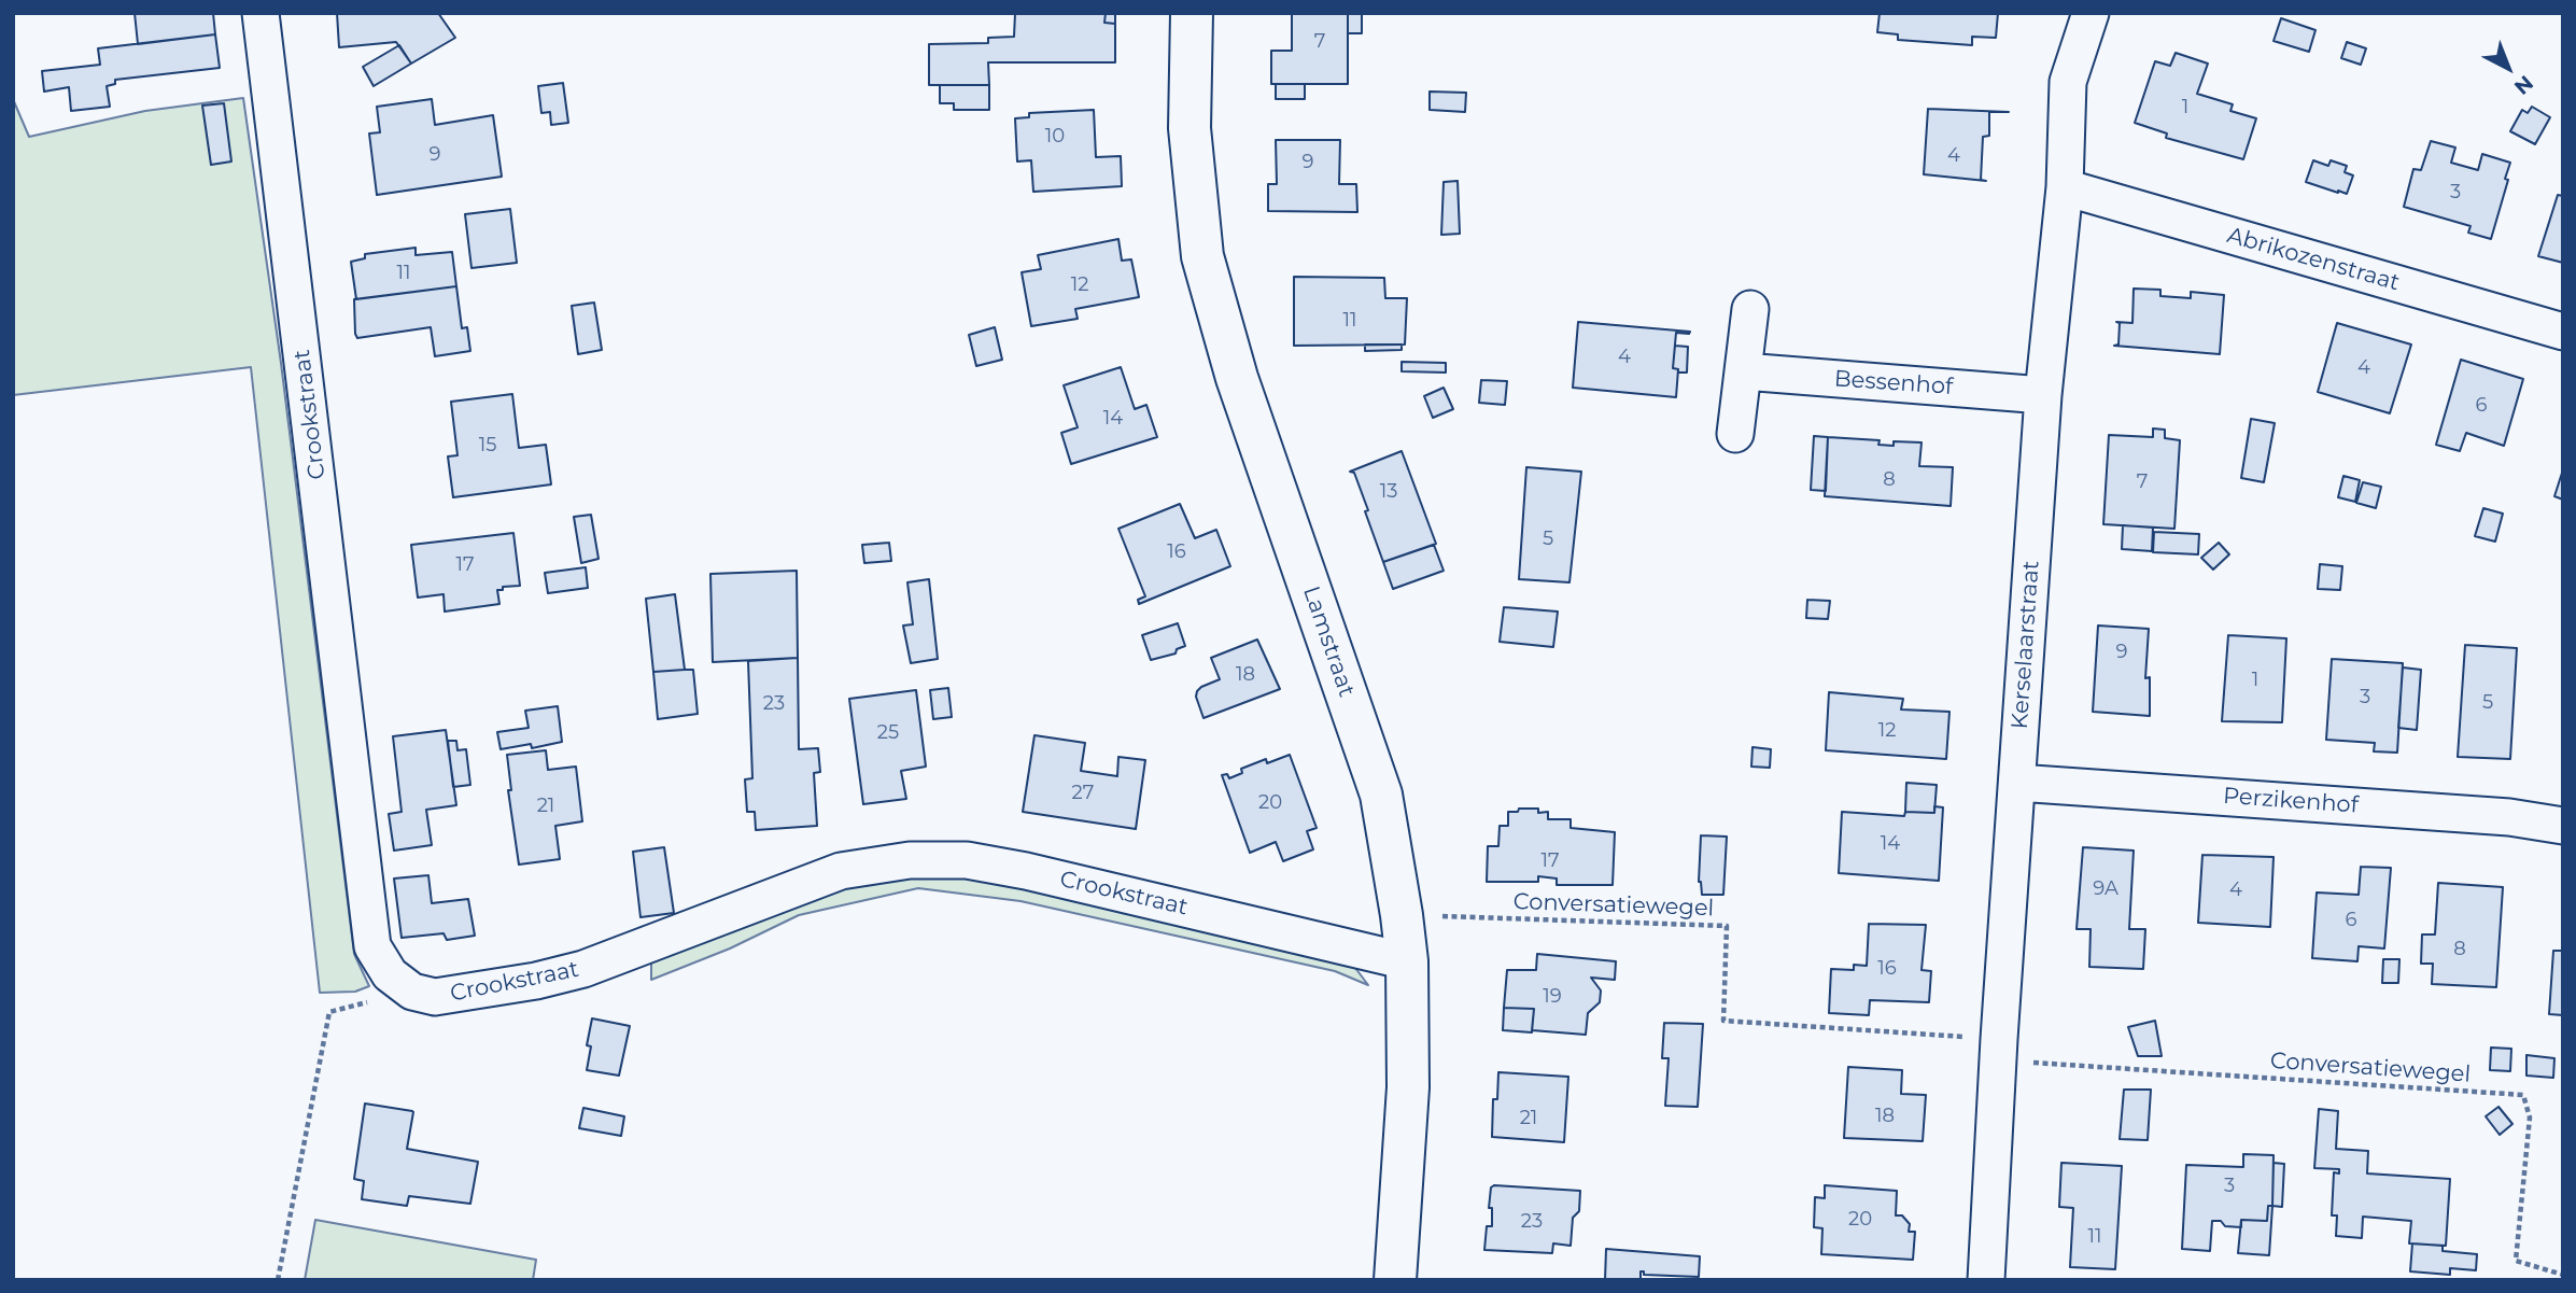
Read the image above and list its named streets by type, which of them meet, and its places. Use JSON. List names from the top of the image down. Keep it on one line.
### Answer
{"streets":{"street":["Abrikozenstraat","Bessenhof","Crookstraat","Lamstraat","Kerselaarstraat","Perzikenhof"],"path":["Conversatiewegel"]},"crossings":[["Abrikozenstraat","Kerselaarstraat"],["Bessenhof","Kerselaarstraat"],["Crookstraat","Lamstraat"],["Lamstraat","Conversatiewegel"],["Kerselaarstraat","Perzikenhof"],["Kerselaarstraat","Conversatiewegel"]],"house_numbers":["7","1","10","9","4","9","3","11","12","11","4","4","6","14","15","8","7","13","5","16","17","9","18","1","3","5","23","12","25","27","20","21","14","17","9A","4","6","8","16","19","18","21","3","20","23","11"],"north":"bottom right"}
